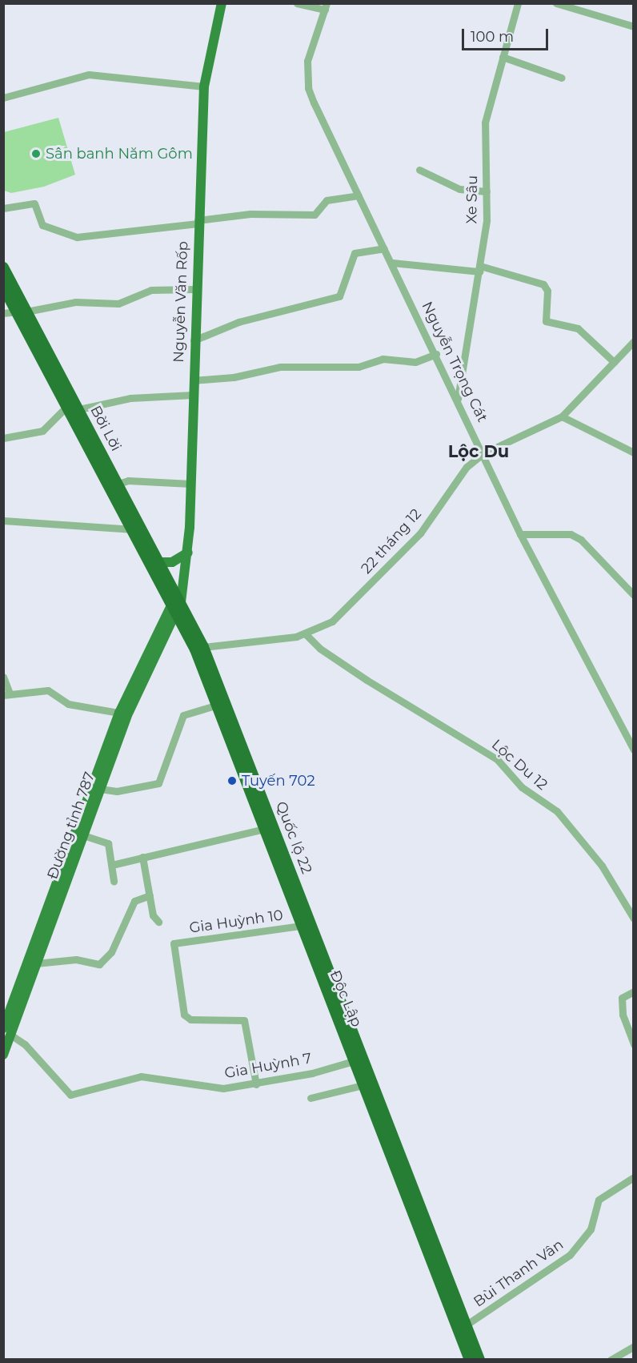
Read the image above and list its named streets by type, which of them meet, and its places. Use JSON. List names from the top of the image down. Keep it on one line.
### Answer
{"streets":{"highway":["Bời Lời","Quốc lộ 22","Độc Lập"],"main road":["Nguyễn Văn Rốp","Đường tỉnh 787"],"street":["Xe Sâu","Nguyễn Trọng Cát","22 tháng 12","Lộc Du 12","Gia Huỳnh 10","Gia Huỳnh 7","Bùi Thanh Vân"]},"crossings":[["Xe Sâu","Nguyễn Trọng Cát"],["Nguyễn Văn Rốp","Bời Lời"],["Nguyễn Văn Rốp","Đường tỉnh 787"],["Nguyễn Văn Rốp","Quốc lộ 22"],["Nguyễn Trọng Cát","22 tháng 12"],["Bời Lời","Đường tỉnh 787"],["Bời Lời","Quốc lộ 22"],["22 tháng 12","Lộc Du 12"],["22 tháng 12","Quốc lộ 22"],["22 tháng 12","Độc Lập"],["Đường tỉnh 787","Quốc lộ 22"],["Đường tỉnh 787","Gia Huỳnh 7"],["Quốc lộ 22","Độc Lập"],["Quốc lộ 22","Gia Huỳnh 7"],["Gia Huỳnh 10","Độc Lập"],["Gia Huỳnh 10","Gia Huỳnh 7"],["Độc Lập","Gia Huỳnh 7"],["Độc Lập","Bùi Thanh Vân"]],"districts":["Lộc Du"],"places":["Sân banh Năm Gôm","Tuyến 702"],"scale_bar":"100 m"}
